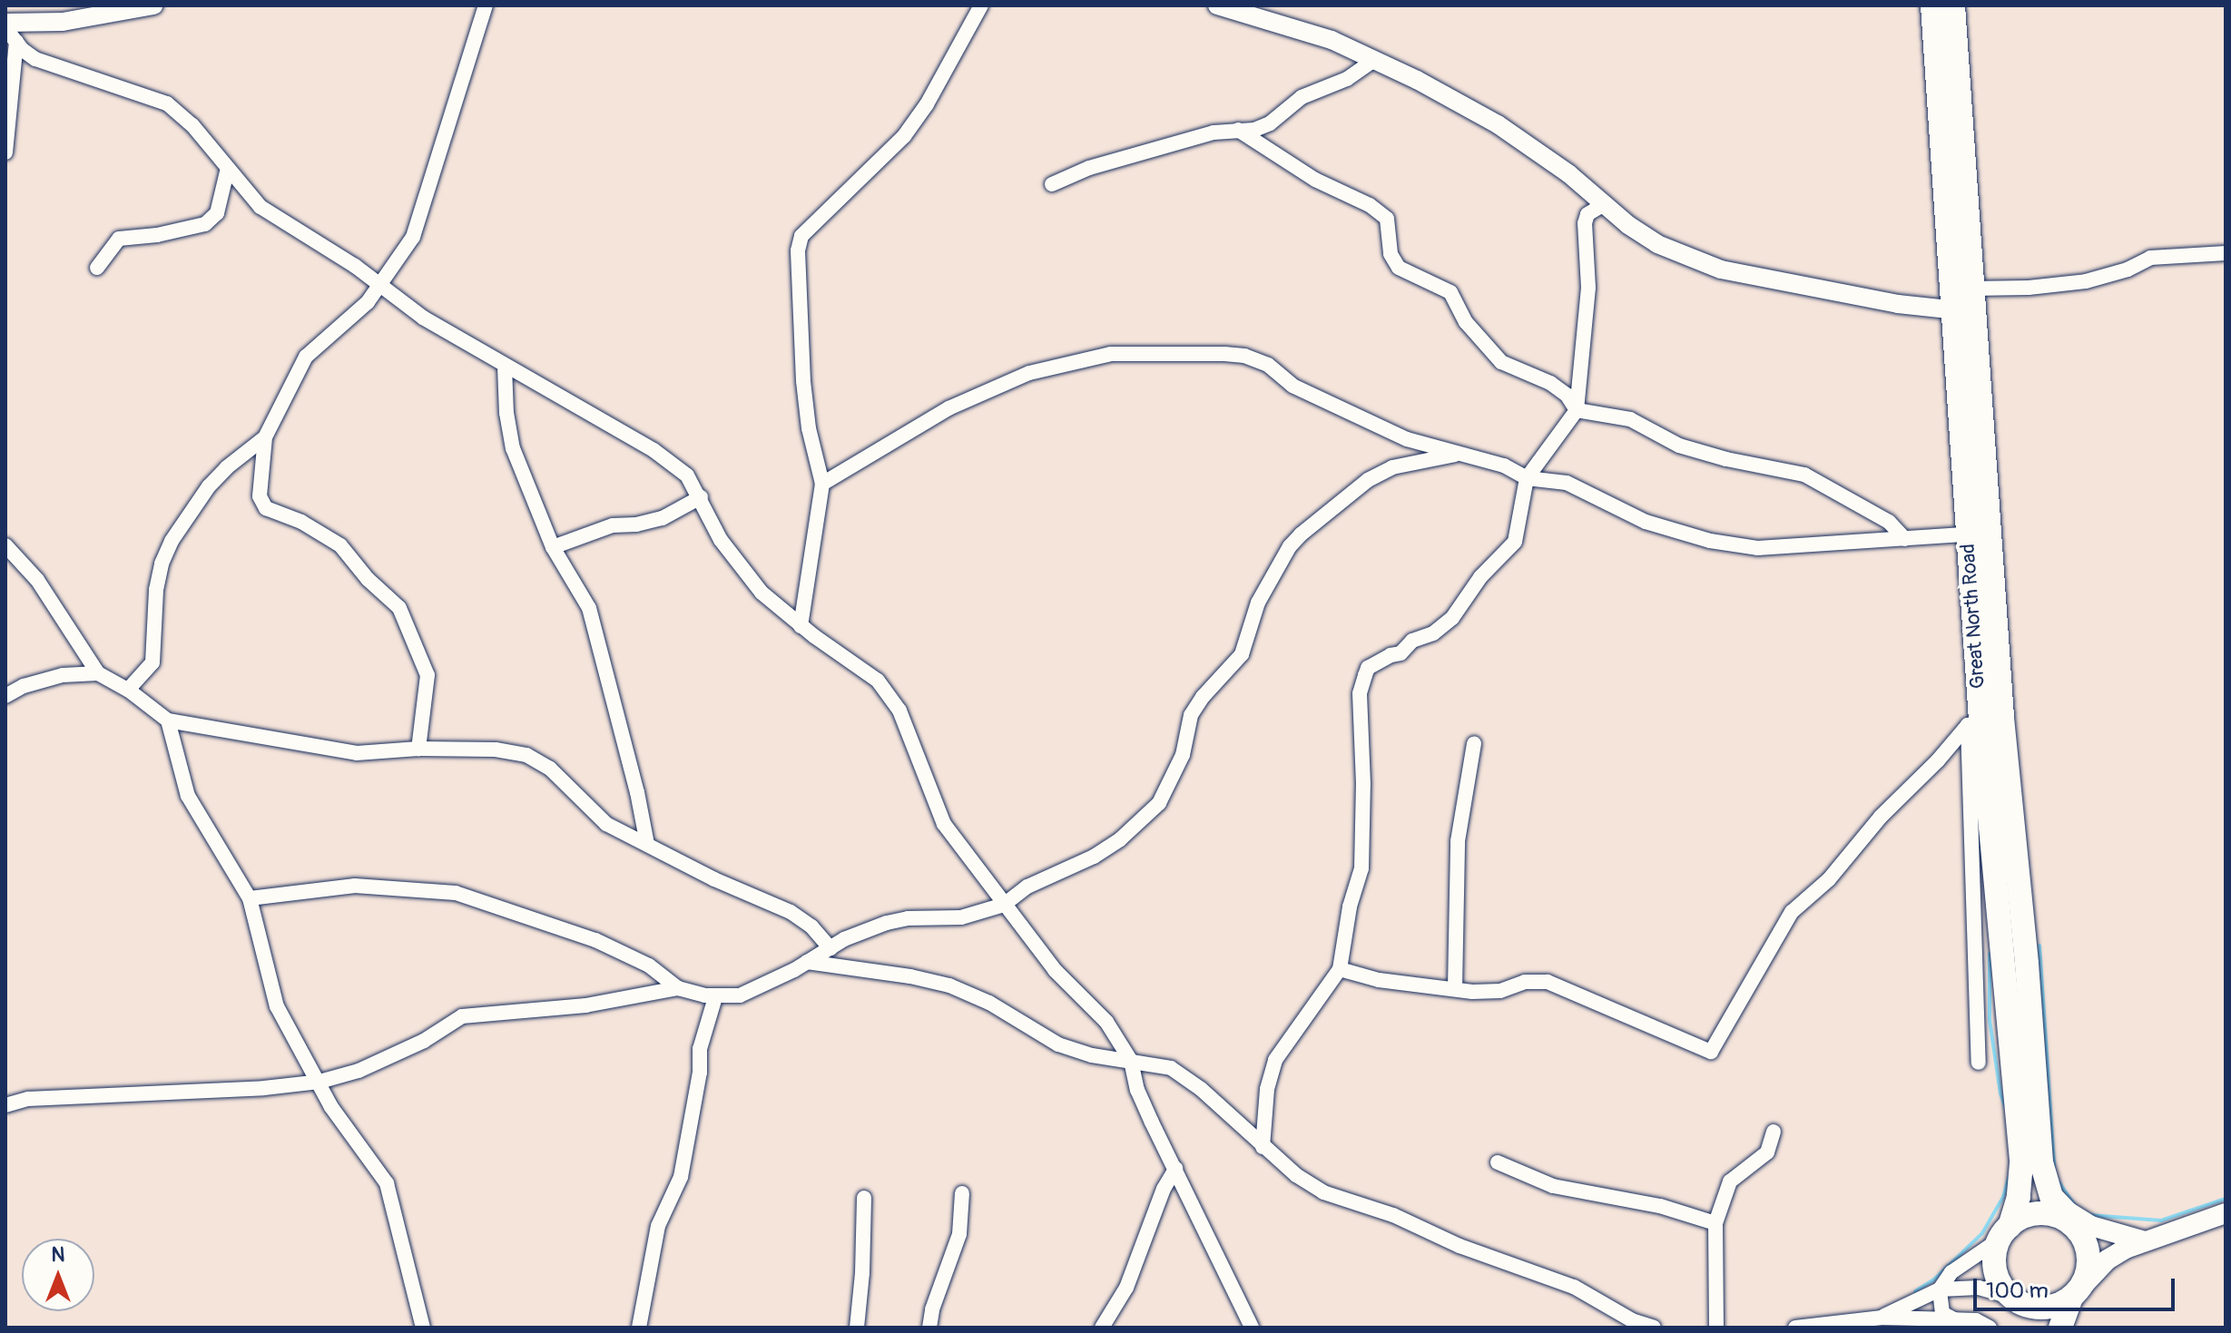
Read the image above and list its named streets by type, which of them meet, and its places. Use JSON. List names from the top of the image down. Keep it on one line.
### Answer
{"streets":{"main road":["Great North Road"]},"scale_bar":"100 m","north":"top"}
